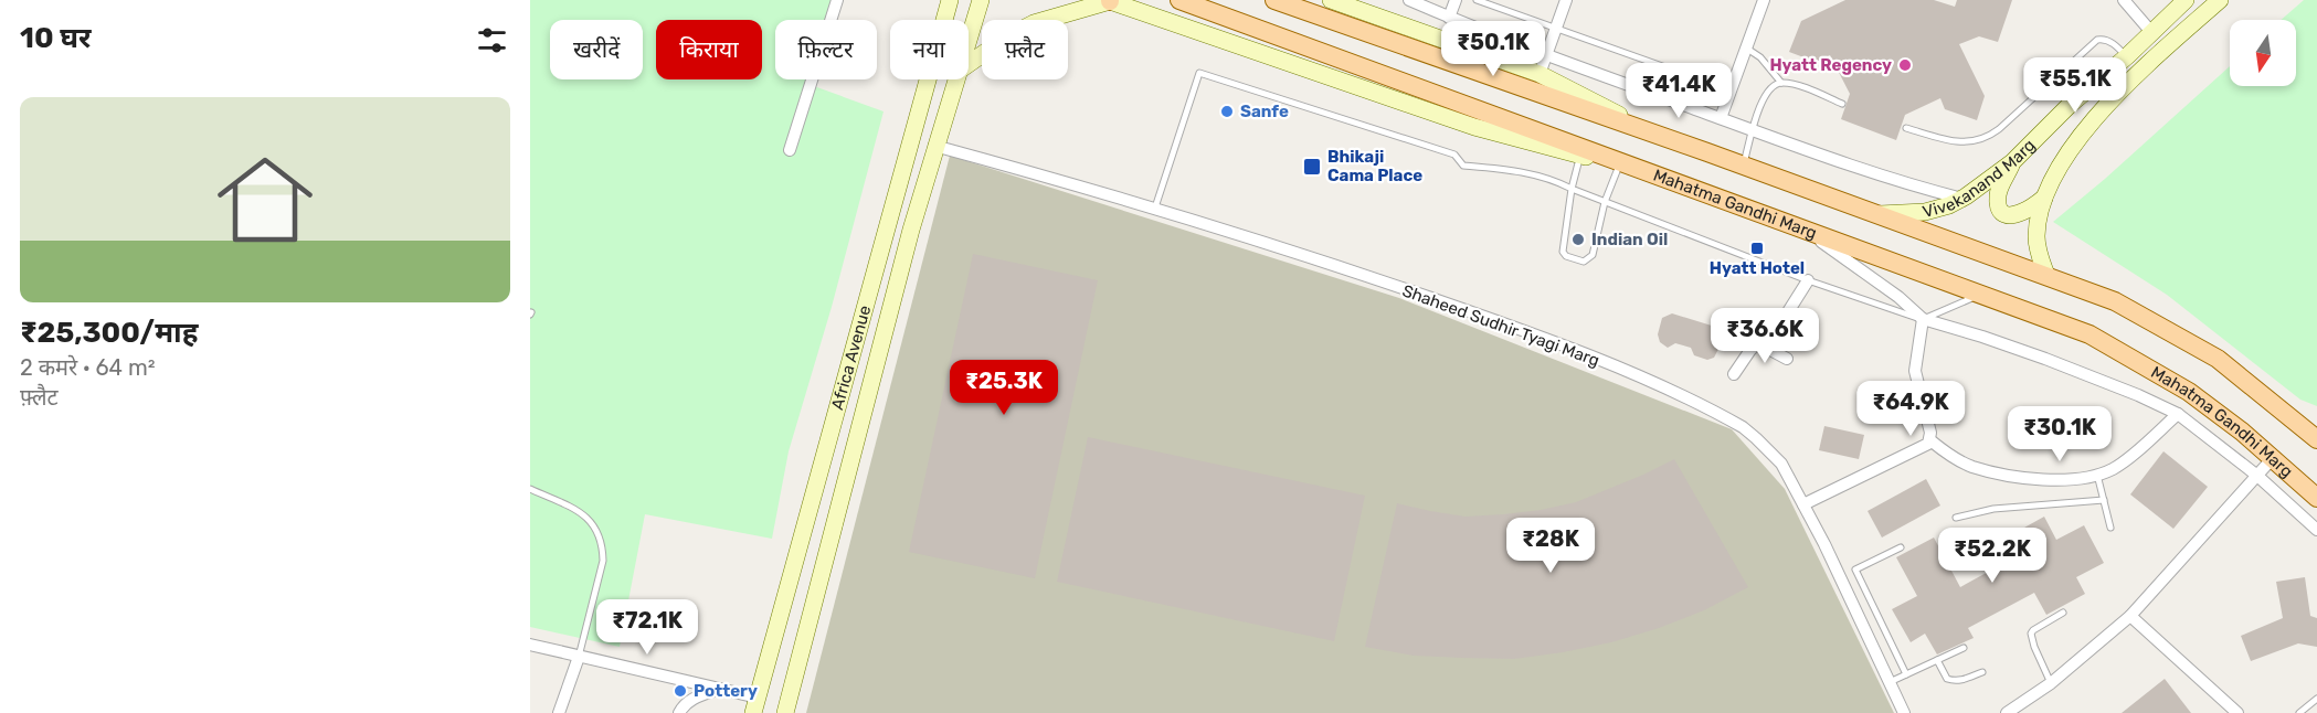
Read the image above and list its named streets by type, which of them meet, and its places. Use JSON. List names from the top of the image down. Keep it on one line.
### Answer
{"streets":{"main road":["Mahatma Gandhi Marg"],"street":["Vivekanand Marg","Shaheed Sudhir Tyagi Marg","Africa Avenue"]},"crossings":[["Shaheed Sudhir Tyagi Marg","Africa Avenue"]],"places":{"other":["Hyatt Regency","Sanfe","Indian Oil","Pottery"],"transit":["Bhikaji Cama Place","Hyatt Hotel"]},"north":"bottom","page":{"heading":"10 घर","chip":["खरीदें","किराया","फ़िल्टर","नया","फ़्लैट"],"price":["₹50.1K","₹55.1K","₹41.4K","₹36.6K","₹25.3K","₹64.9K","₹30.1K","₹28K","₹52.2K","₹72.1K"],"list":[{"name":"₹25,300/माह","note":"2 कमरे · 64 m² · फ़्लैट"}]}}
